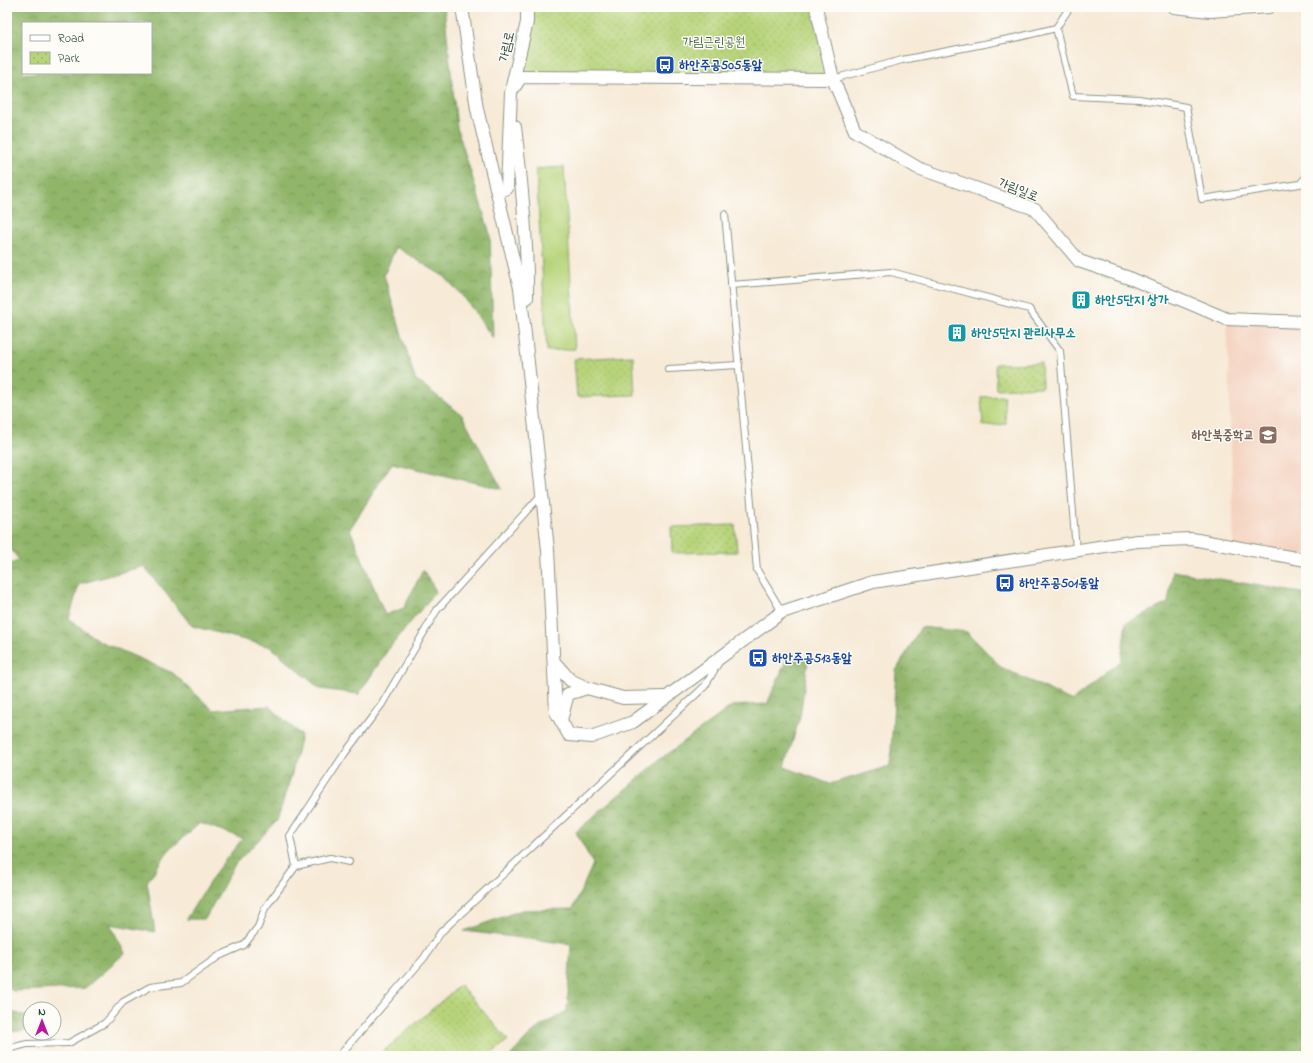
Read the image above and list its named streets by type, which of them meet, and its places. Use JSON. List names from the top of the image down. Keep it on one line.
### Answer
{"streets":{"street":["가림로","가림일로"]},"parks":["가림근린공원"],"places":{"bus stop":["하안주공505동앞","하안주공501동앞","하안주공513동앞"],"building":["하안5단지 상가","하안5단지 관리사무소"],"school or university":["하안북중학교"]},"legend":["Road","Park"],"north":"top"}
